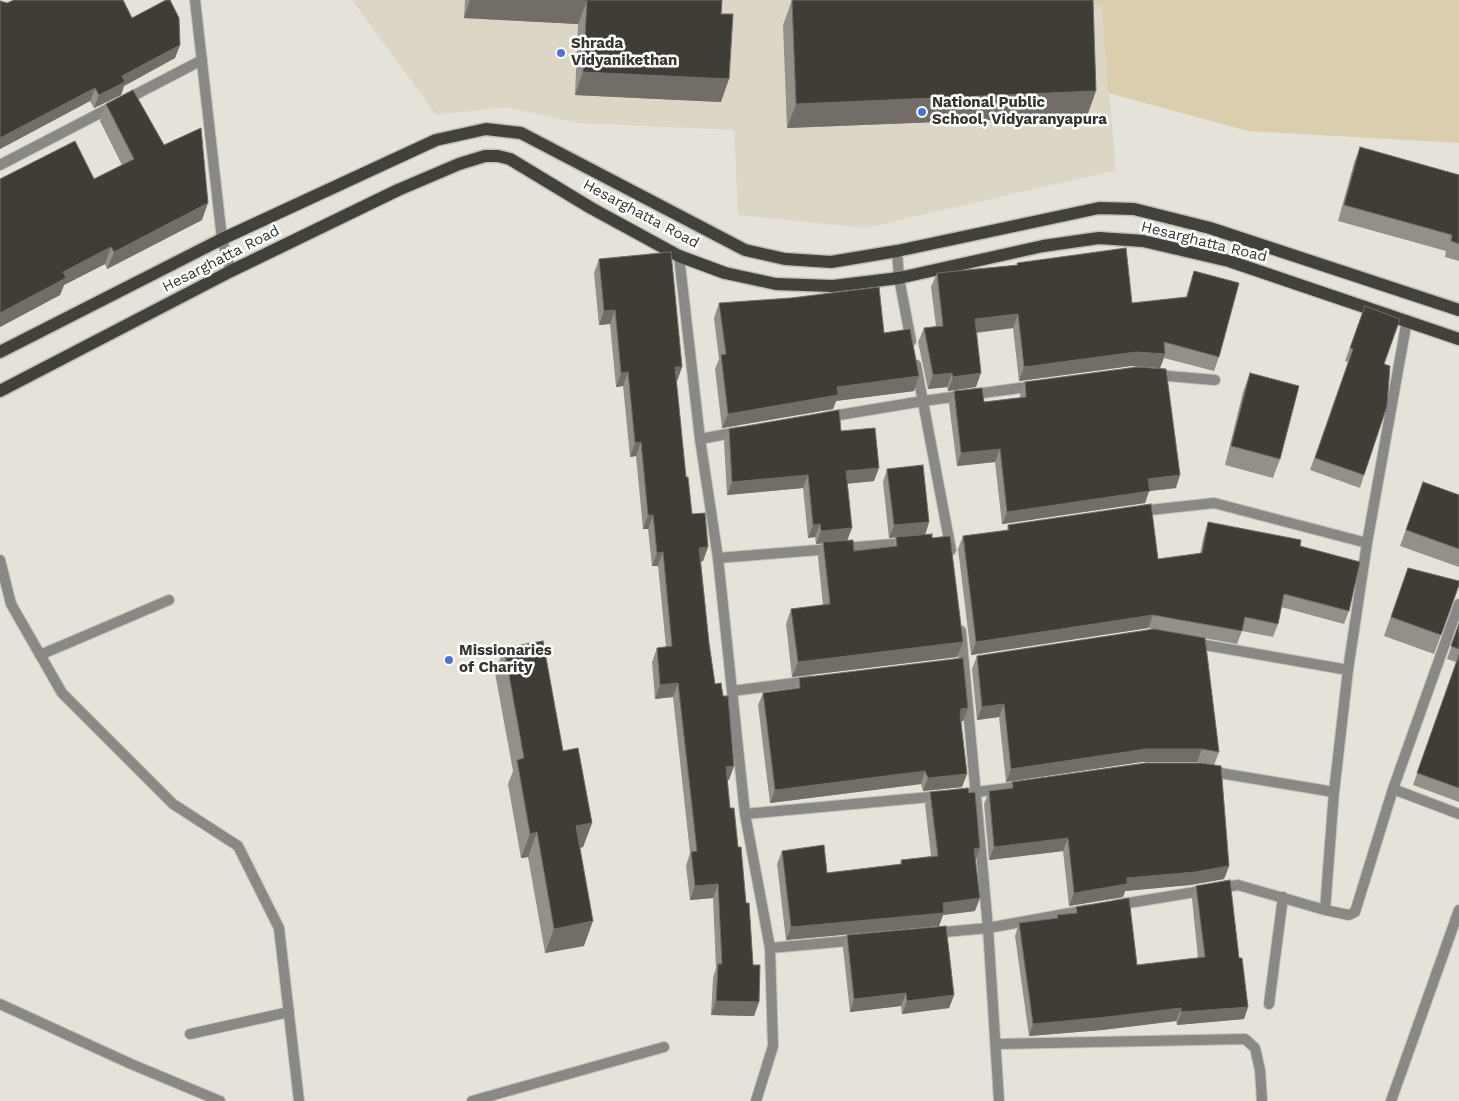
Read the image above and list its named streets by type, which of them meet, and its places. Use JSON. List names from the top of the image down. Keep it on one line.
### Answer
{"streets":{"main road":["Hesarghatta Road"]},"places":["Shrada Vidyanikethan","National Public School, Vidyaranyapura","Missionaries of Charity"]}
